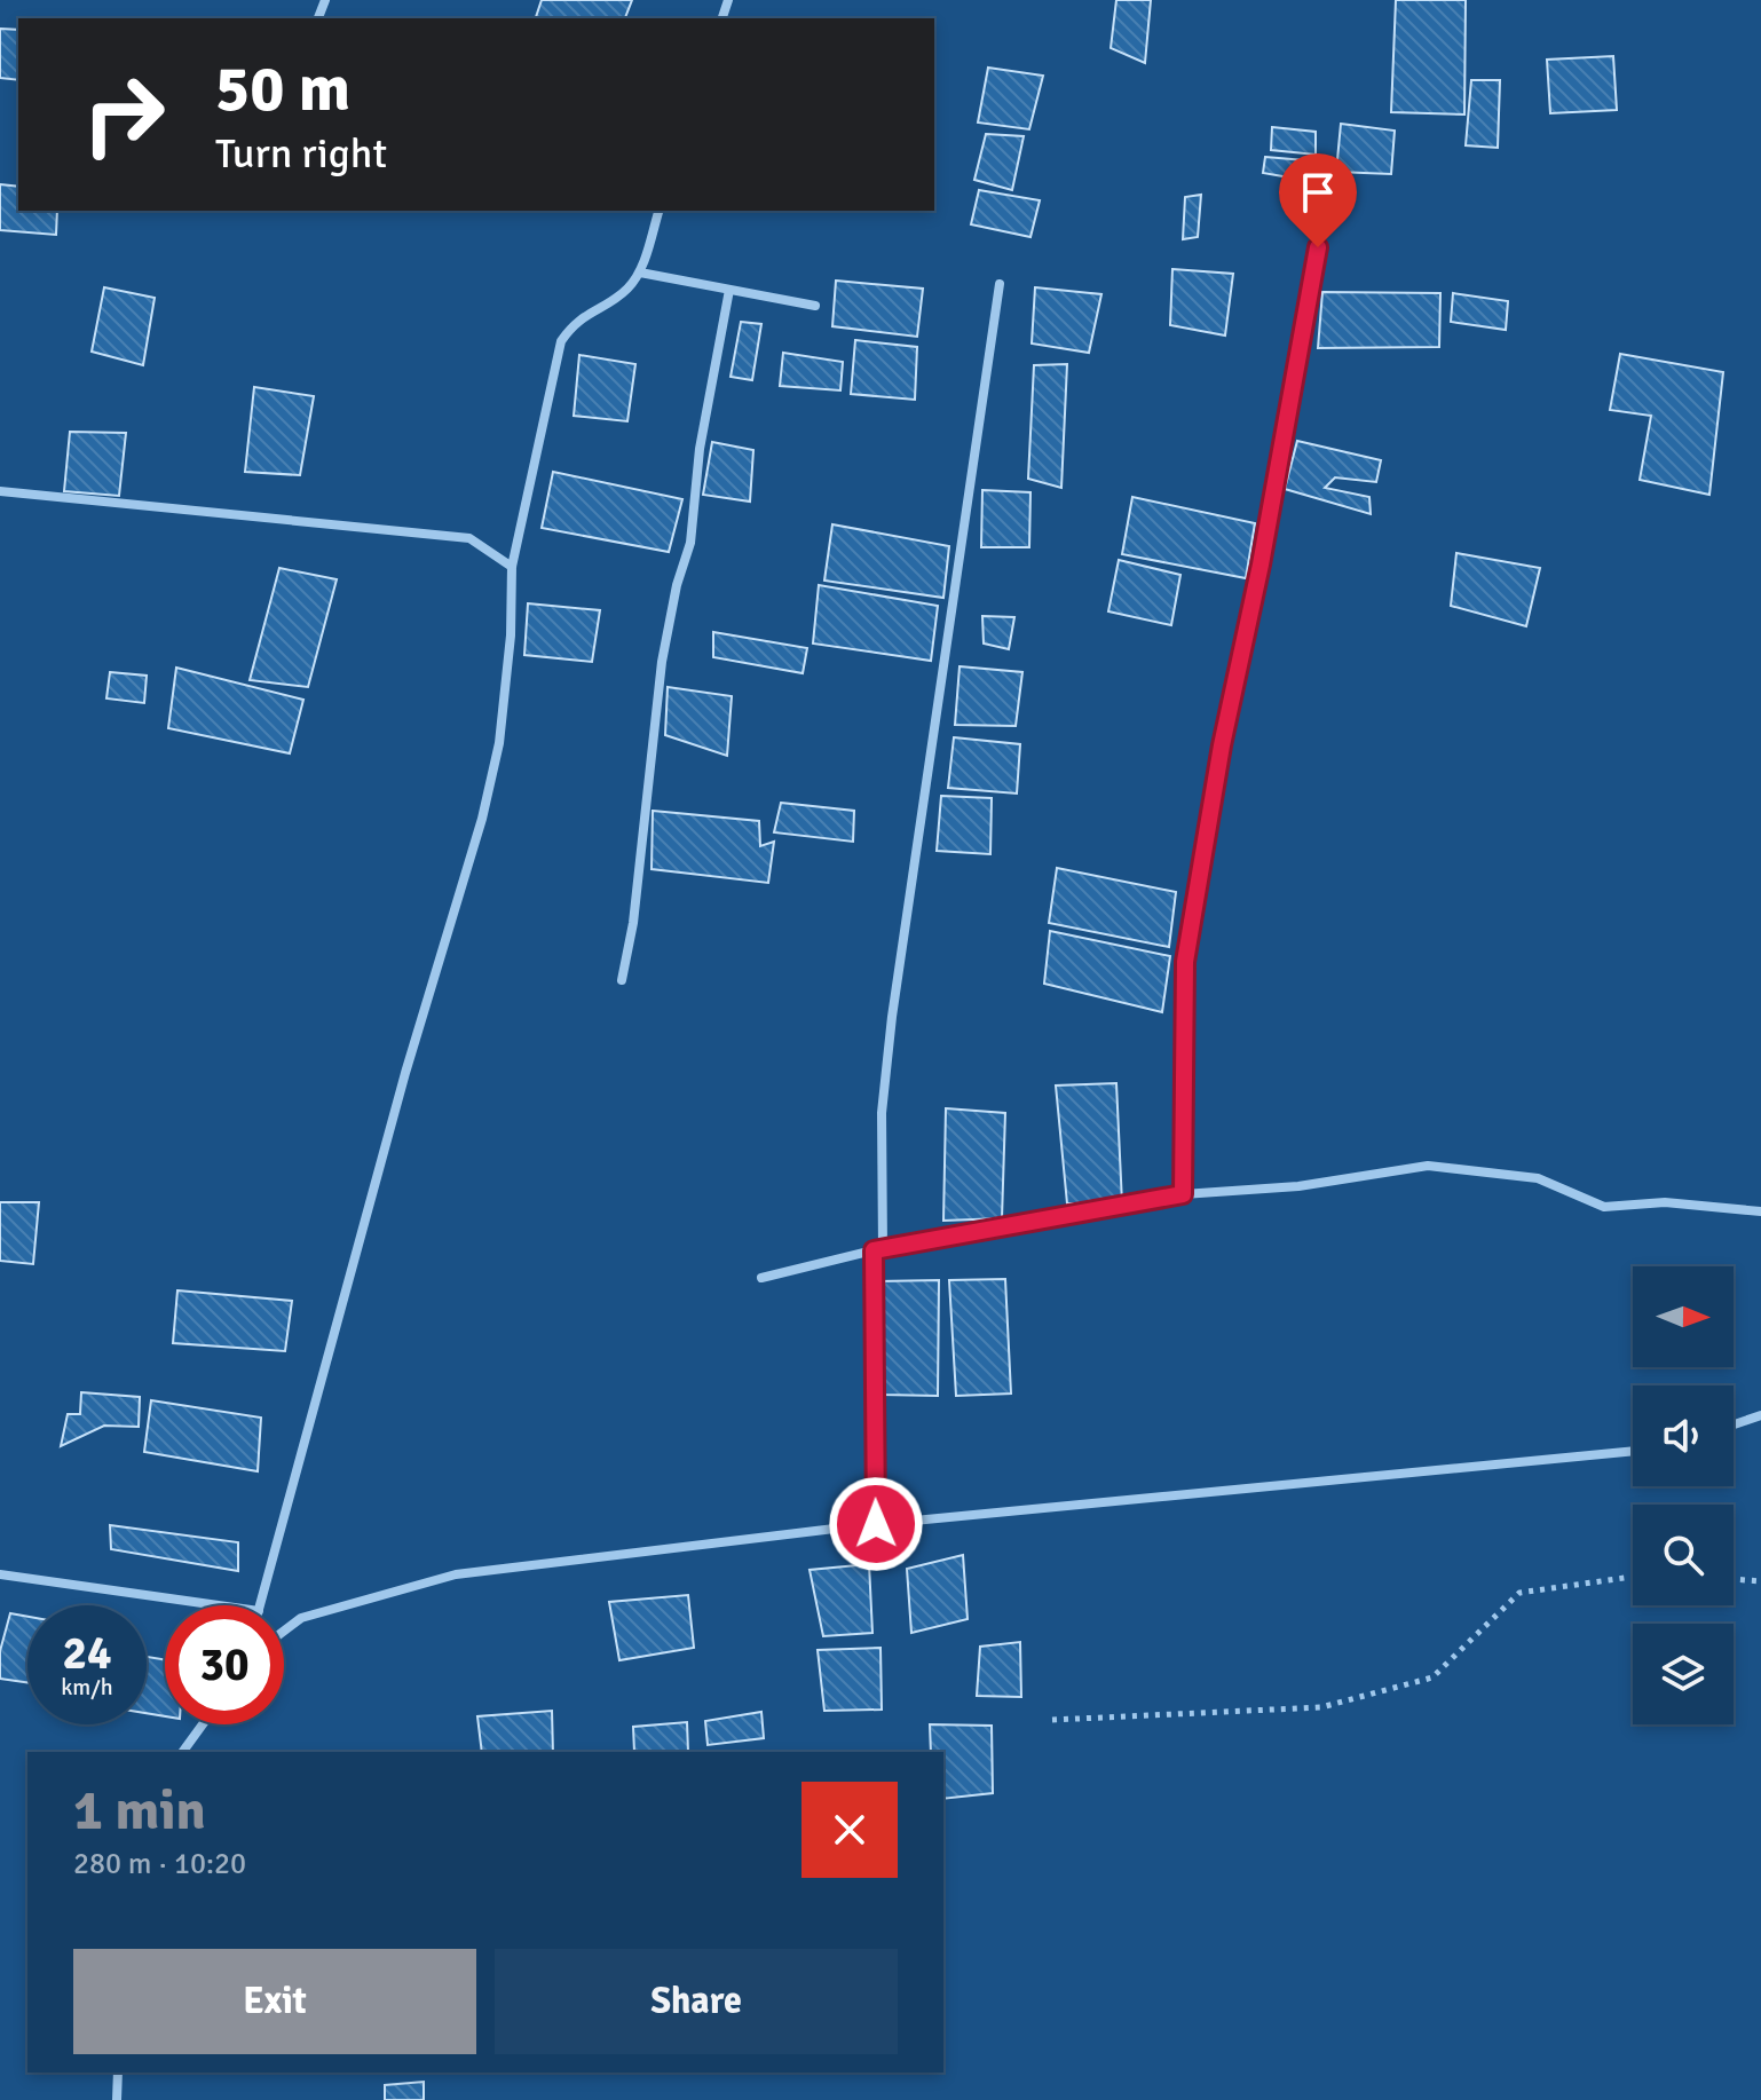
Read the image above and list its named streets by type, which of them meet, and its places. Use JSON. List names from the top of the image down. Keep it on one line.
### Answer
{"north":"right","page":{"turn":["50 m","Turn right"],"speed":"24 km/h","limit":"30","heading":["1 min","280 m · 10:20"],"buttons":["Exit","Share"]}}
